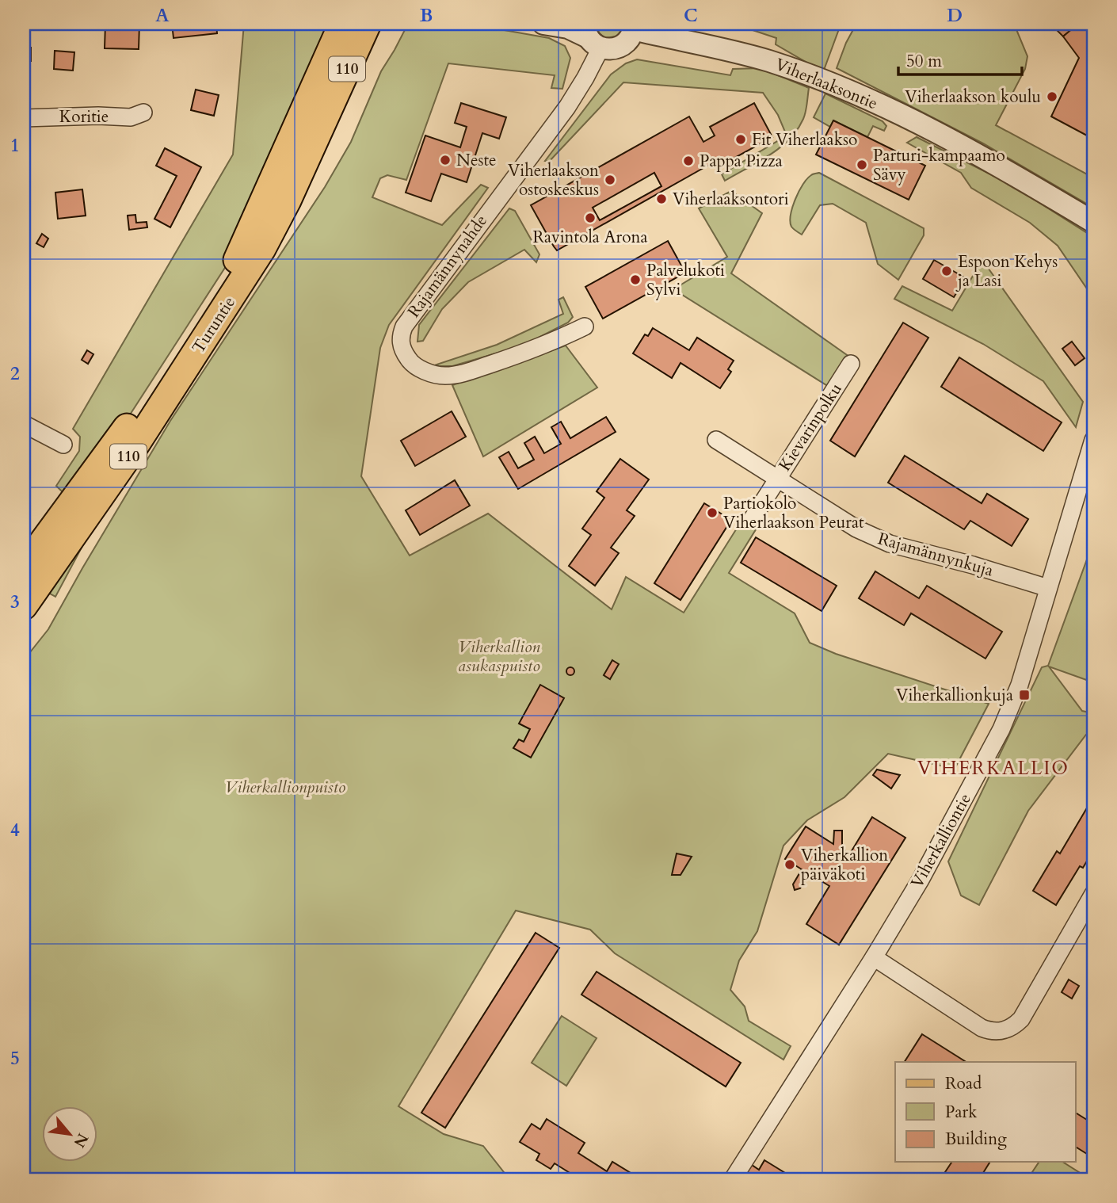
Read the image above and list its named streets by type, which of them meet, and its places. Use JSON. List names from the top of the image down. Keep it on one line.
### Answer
{"streets":{"main road":["110","Turuntie"],"street":["Viherlaaksontie","Koritie","Rajamännynahde","Kievarinpolku","Rajamännynkuja","Viherkalliontie"]},"crossings":[["Kievarinpolku","Rajamännynkuja"],["Rajamännynkuja","Viherkalliontie"]],"districts":["VIHERKALLIO"],"parks":["Viherkallion asukaspuisto","Viherkallionpuisto"],"places":{"other":["Viherlaakson koulu","Fit Viherlaakso","Neste","Pappa Pizza","Parturi-kampaamo Sävy","Viherlaakson ostoskeskus","Viherlaaksontori","Ravintola Arona","Espoon Kehys ja Lasi","Palvelukoti Sylvi","Partiokolo Viherlaakson Peurat","Viherkallion päiväkoti"],"transit":["Viherkallionkuja"]},"legend":["Road","Park","Building"],"scale_bar":"50 m","north":"bottom right","grid":{"columns":["A","B","C","D"],"rows":["1","2","3","4","5"]}}
